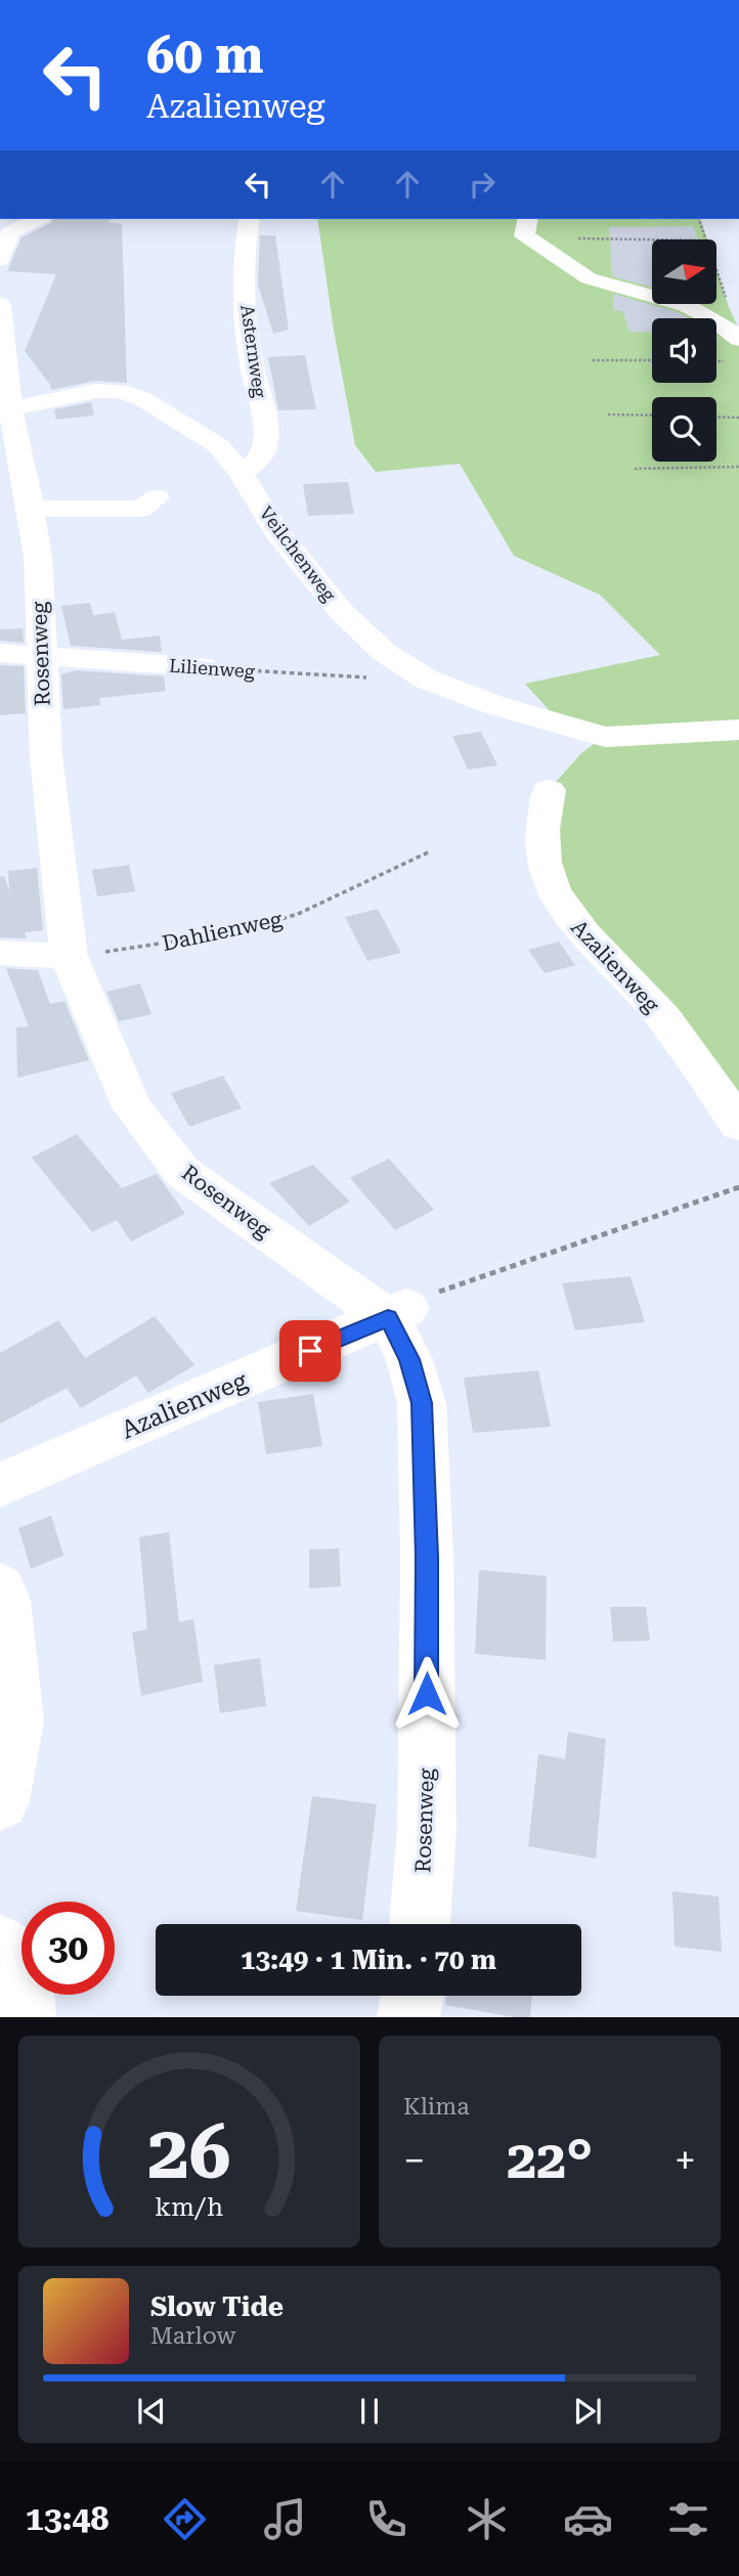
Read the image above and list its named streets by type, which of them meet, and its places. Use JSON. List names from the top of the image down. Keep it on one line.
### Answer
{"streets":{"street":["Asternweg","Veilchenweg","Rosenweg","Lilienweg","Azalienweg"],"path":["Dahlienweg"]},"crossings":[["Asternweg","Veilchenweg"],["Veilchenweg","Rosenweg"],["Veilchenweg","Lilienweg"],["Rosenweg","Lilienweg"],["Rosenweg","Dahlienweg"],["Rosenweg","Azalienweg"]],"north":"right","page":{"turn":["60 m","Azalienweg"],"limit":"30","trip":"13:49 · 1 Min. · 70 m","tile":"Klima","heat":["−","22°","+"],"song":["Slow Tide","Marlow"],"tabs":"13:48","gauge":["26","km/h"]}}
